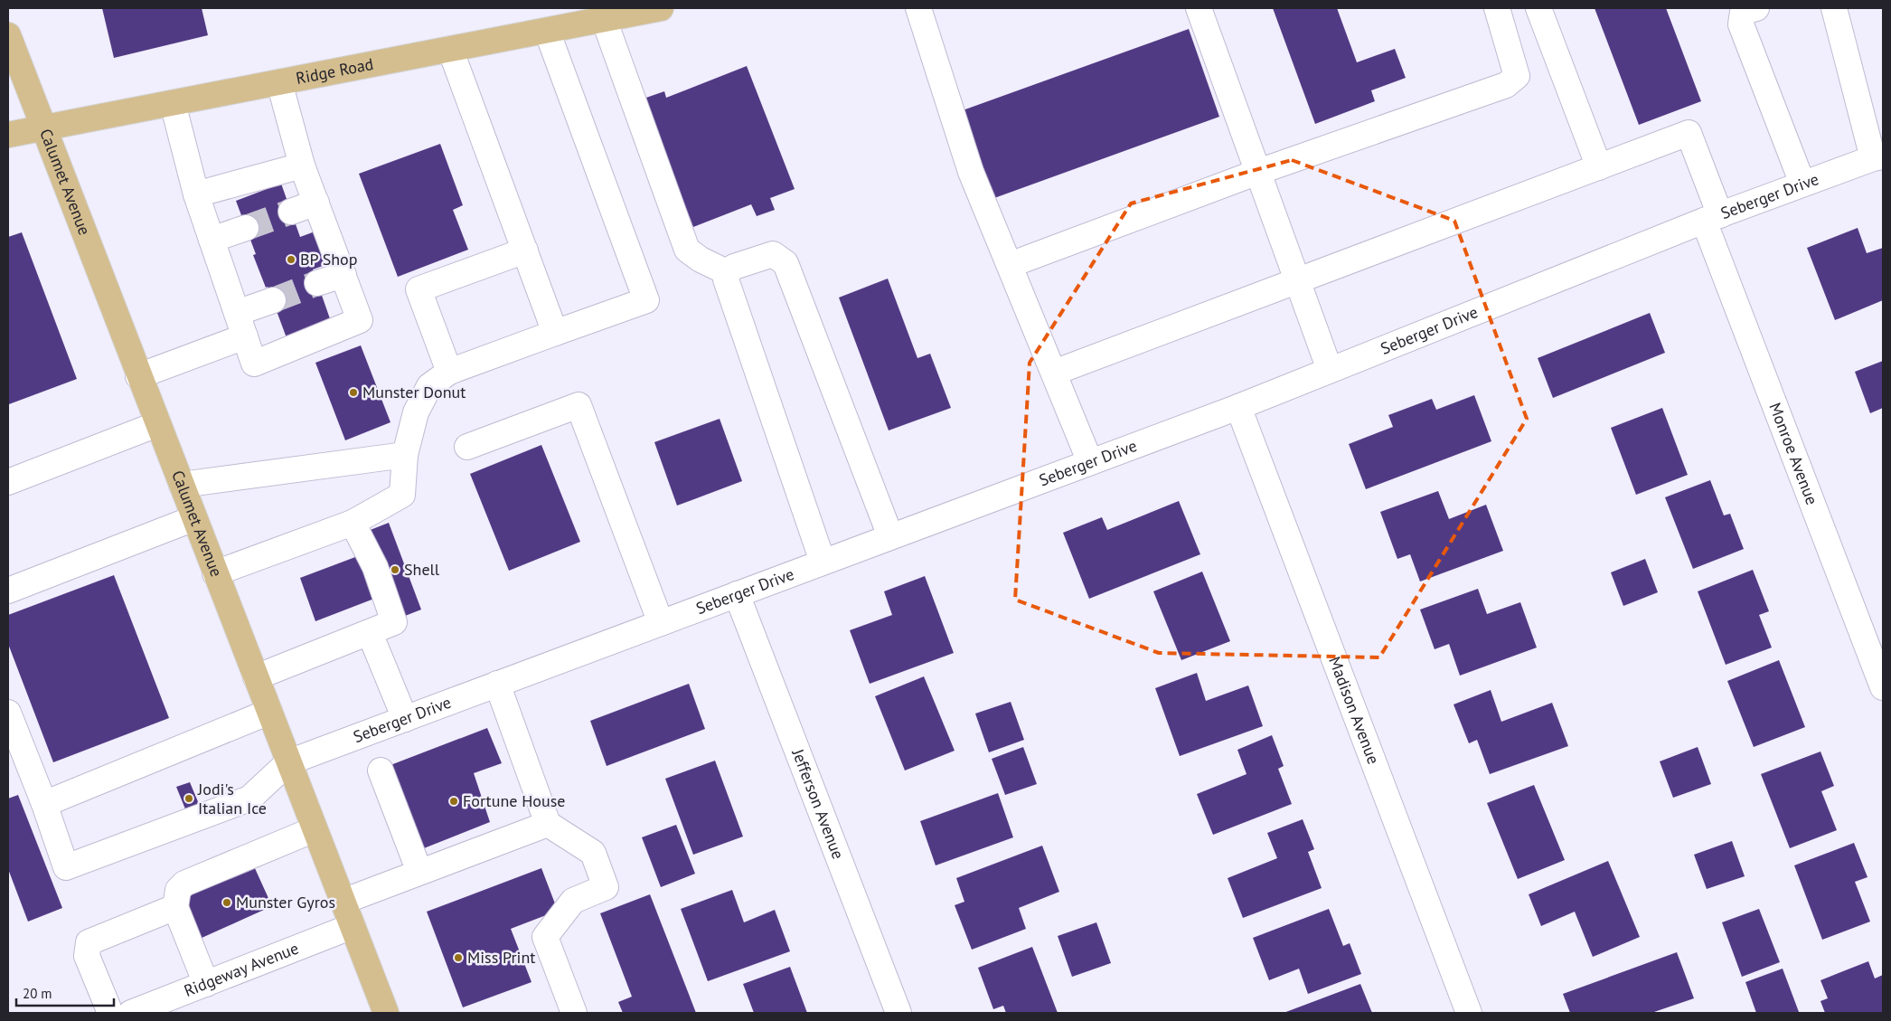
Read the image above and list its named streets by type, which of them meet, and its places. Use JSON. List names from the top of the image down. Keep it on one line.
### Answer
{"streets":{"main road":["Ridge Road","Calumet Avenue"],"street":["Seberger Drive","Monroe Avenue","Madison Avenue","Jefferson Avenue","Ridgeway Avenue"]},"crossings":[["Ridge Road","Calumet Avenue"],["Calumet Avenue","Seberger Drive"],["Calumet Avenue","Ridgeway Avenue"],["Seberger Drive","Monroe Avenue"],["Seberger Drive","Madison Avenue"],["Seberger Drive","Jefferson Avenue"]],"places":["BP Shop","Munster Donut","Shell","Jodi's Italian Ice","Fortune House","Munster Gyros","Miss Print"],"scale_bar":"20 m"}
